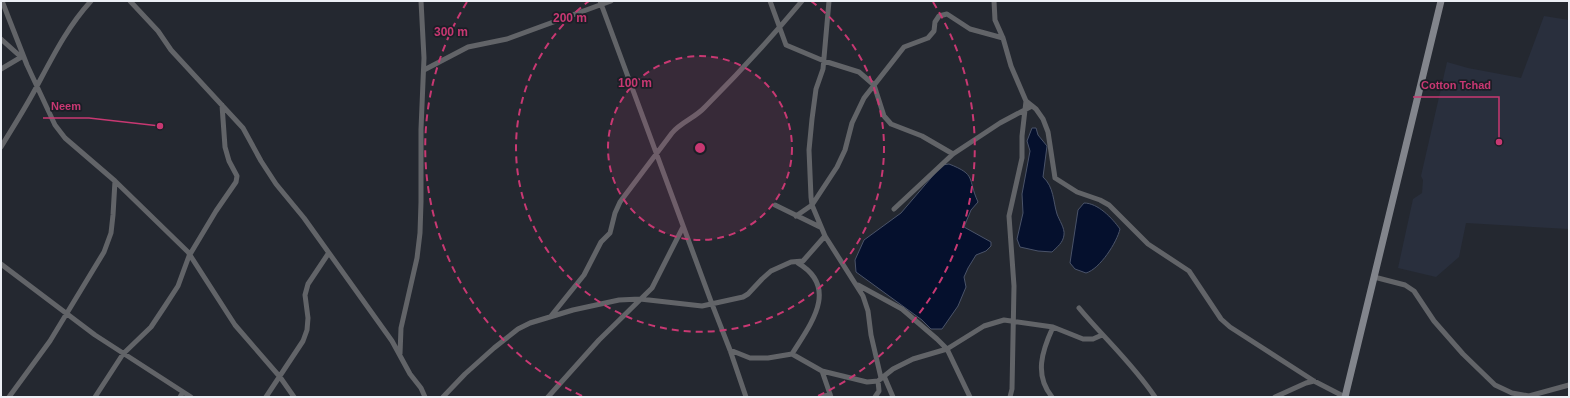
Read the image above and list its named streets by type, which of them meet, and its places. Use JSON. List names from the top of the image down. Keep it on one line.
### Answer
{"places":["Neem","Cotton Tchad"],"rings":["200 m","300 m","100 m"]}
